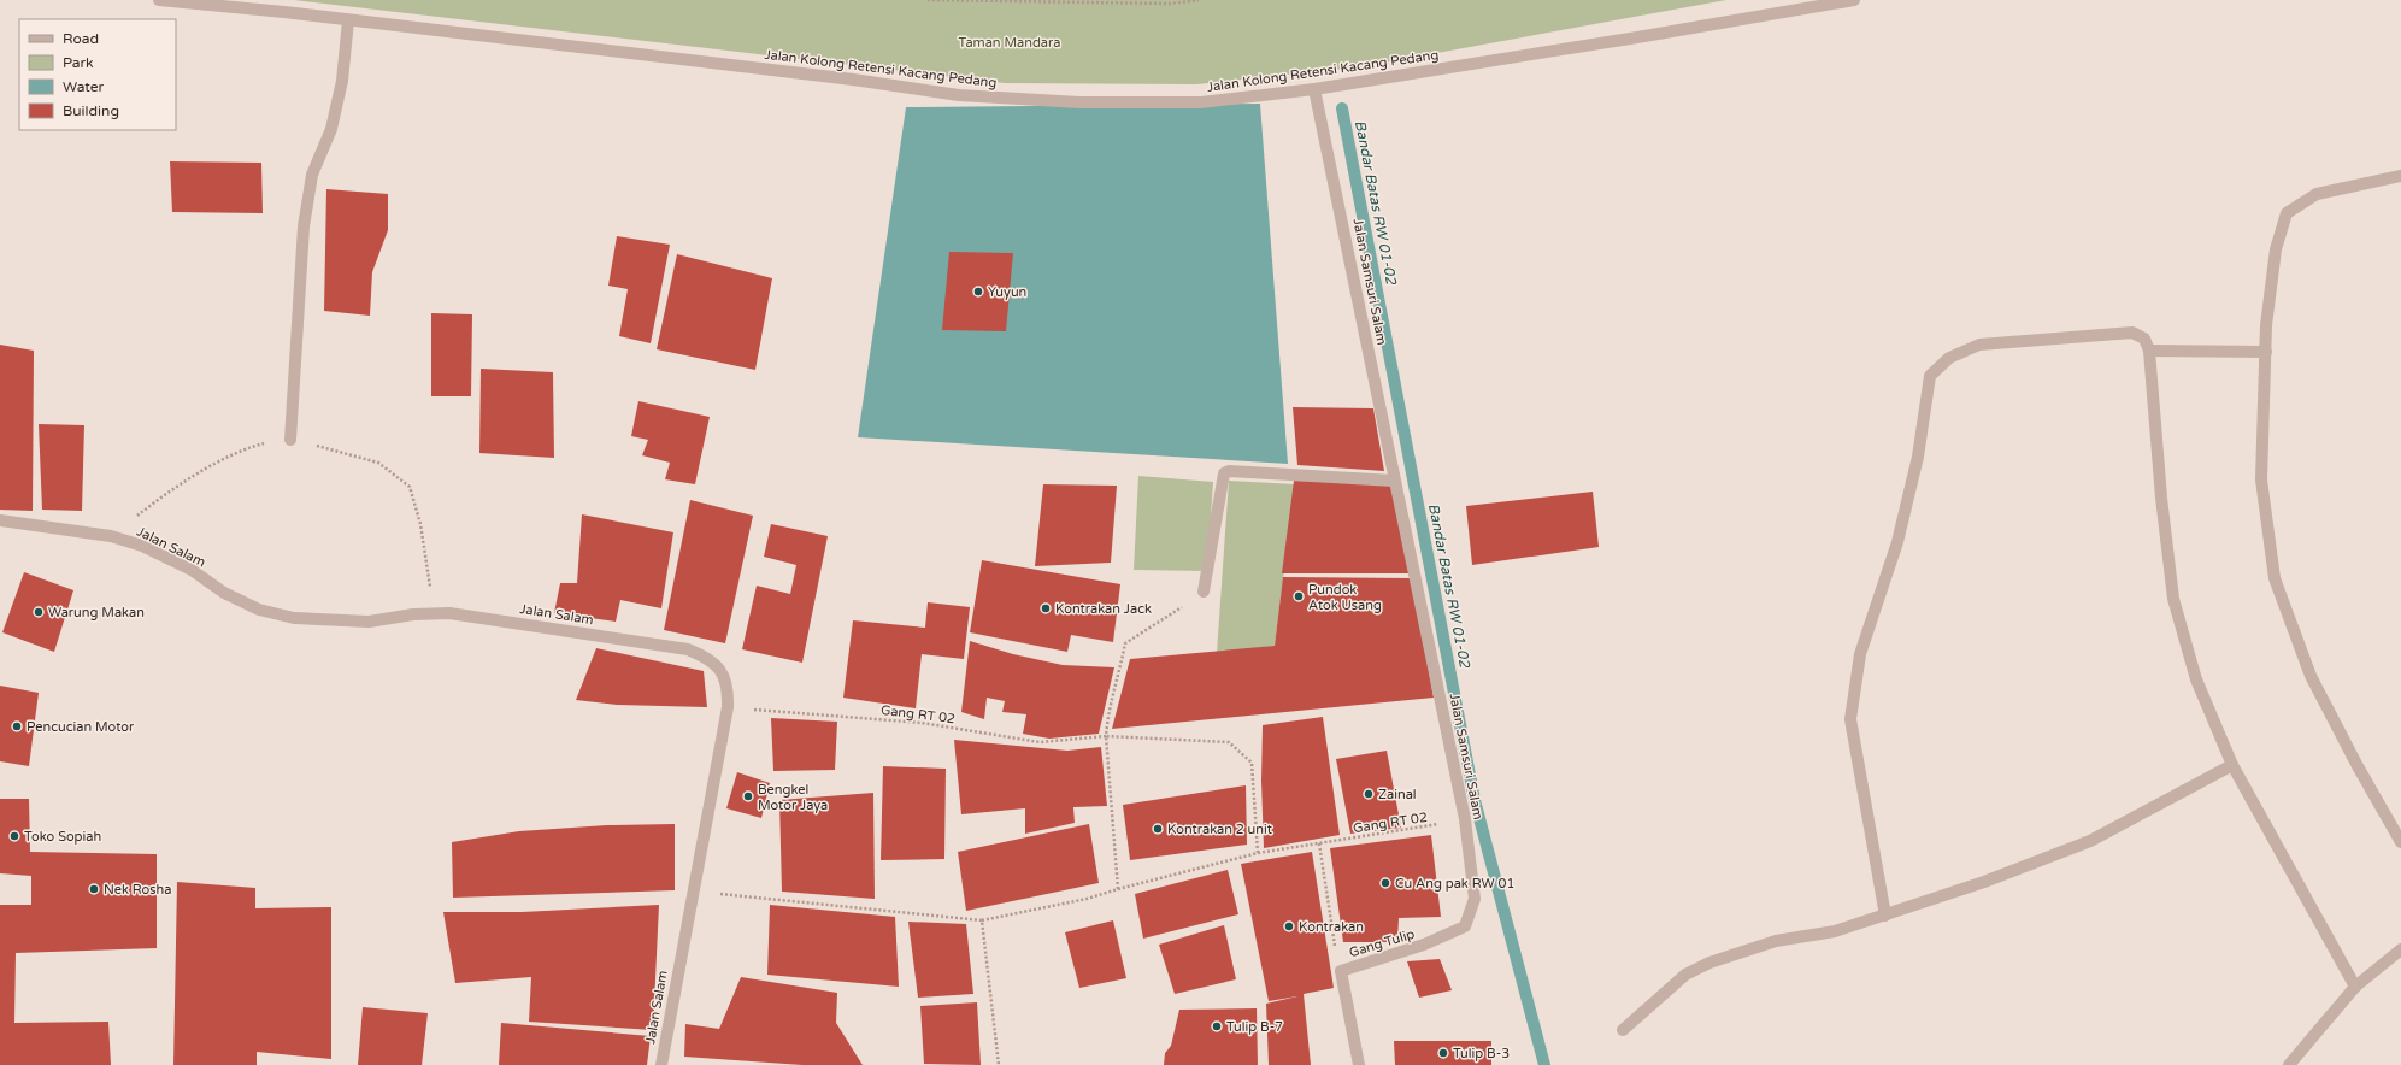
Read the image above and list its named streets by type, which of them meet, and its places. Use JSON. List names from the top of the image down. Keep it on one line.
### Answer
{"streets":{"street":["Jalan Kolong Retensi Kacang Pedang","Jalan Samsuri Salam","Jalan Salam","Gang Tulip"],"path":["Gang RT 02"]},"crossings":[["Jalan Kolong Retensi Kacang Pedang","Jalan Samsuri Salam"],["Jalan Samsuri Salam","Gang RT 02"],["Jalan Samsuri Salam","Gang Tulip"],["Jalan Salam","Gang RT 02"]],"water":["Bandar Batas RW 01-02"],"parks":["Taman Mandara"],"places":["Yuyun","Pundok Atok Usang","Kontrakan Jack","Warung Makan","Pencucian Motor","Zainal","Bengkel Motor Jaya","Kontrakan 2 unit","Toko Sopiah","Cu Ang pak RW 01","Nek Rosha","Kontrakan","Tulip B-7","Tulip B-3"],"legend":["Road","Park","Water","Building"]}
